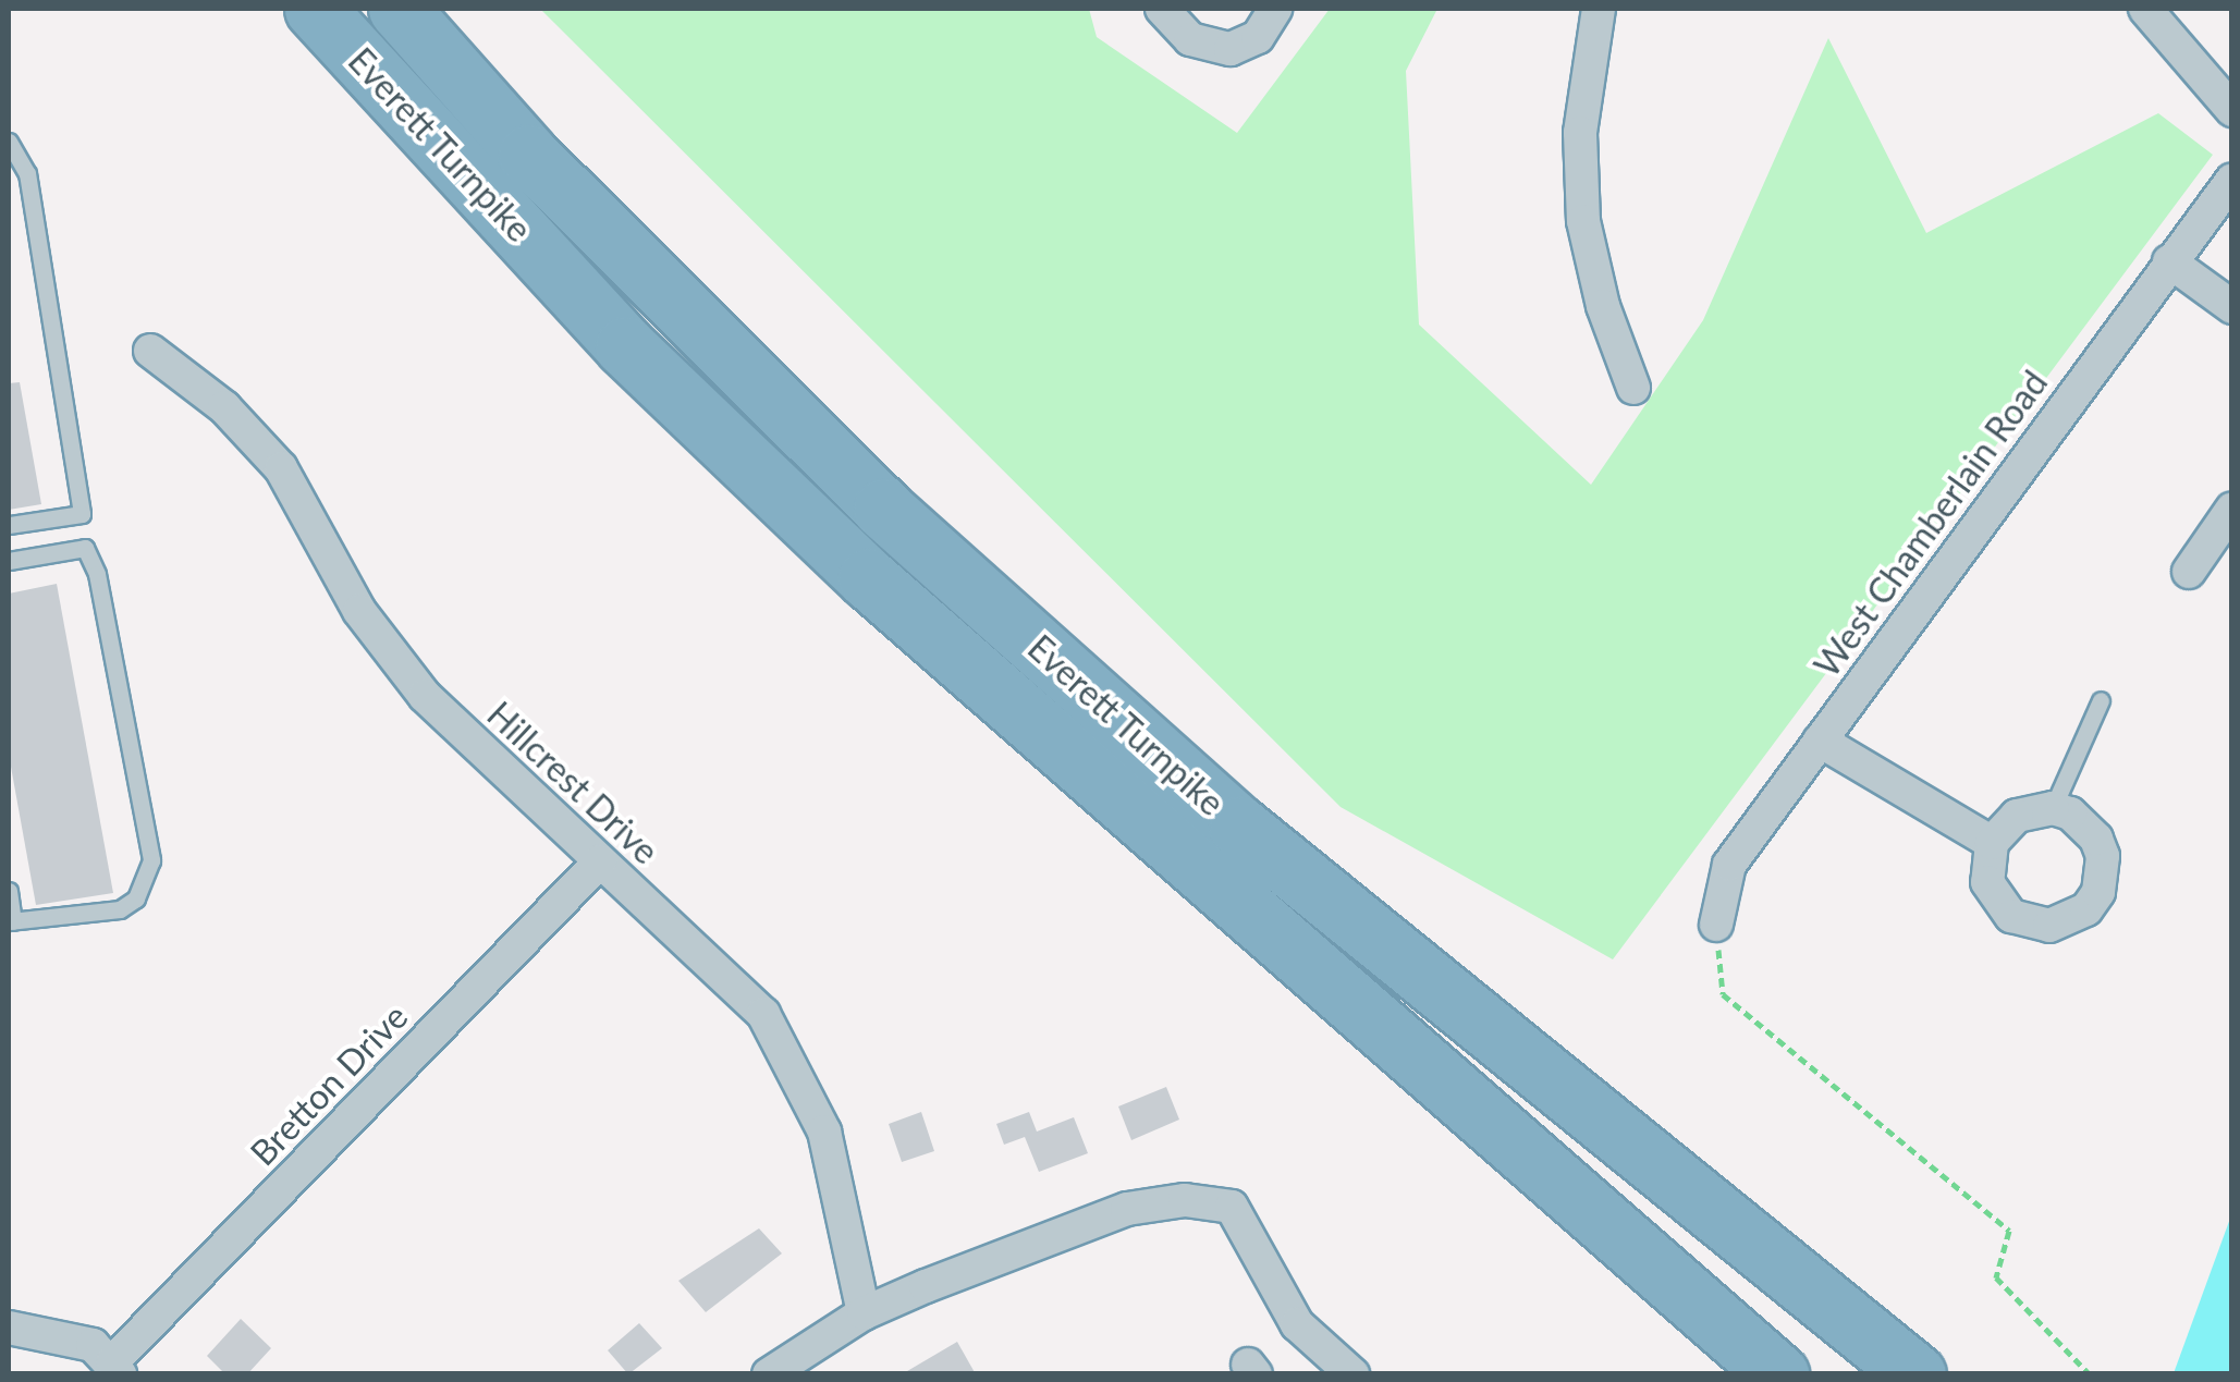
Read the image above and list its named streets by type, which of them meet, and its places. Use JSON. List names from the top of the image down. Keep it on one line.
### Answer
{"streets":{"highway":["Everett Turnpike"],"street":["West Chamberlain Road","Hillcrest Drive","Bretton Drive"]},"crossings":[["Hillcrest Drive","Bretton Drive"]]}
